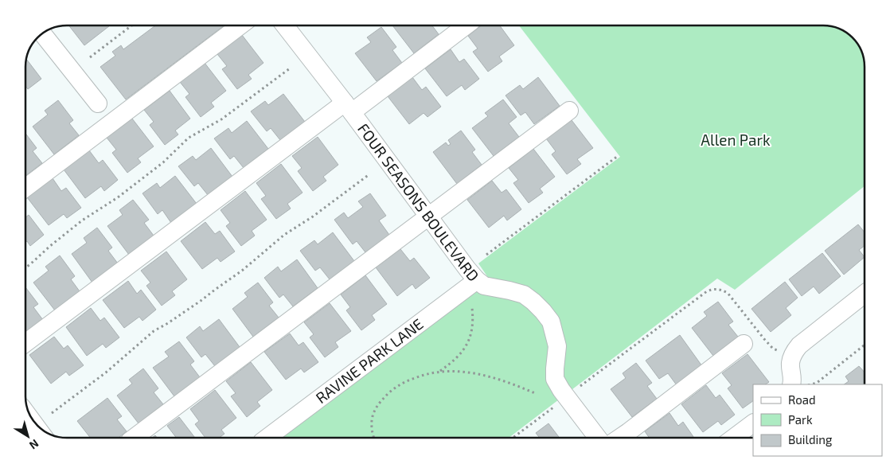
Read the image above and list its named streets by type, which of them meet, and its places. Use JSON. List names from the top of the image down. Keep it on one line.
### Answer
{"streets":{"street":["FOUR SEASONS BOULEVARD","RAVINE PARK LANE"]},"crossings":[["FOUR SEASONS BOULEVARD","RAVINE PARK LANE"]],"parks":["Allen Park"],"legend":["Road","Park","Building"],"north":"bottom right"}
